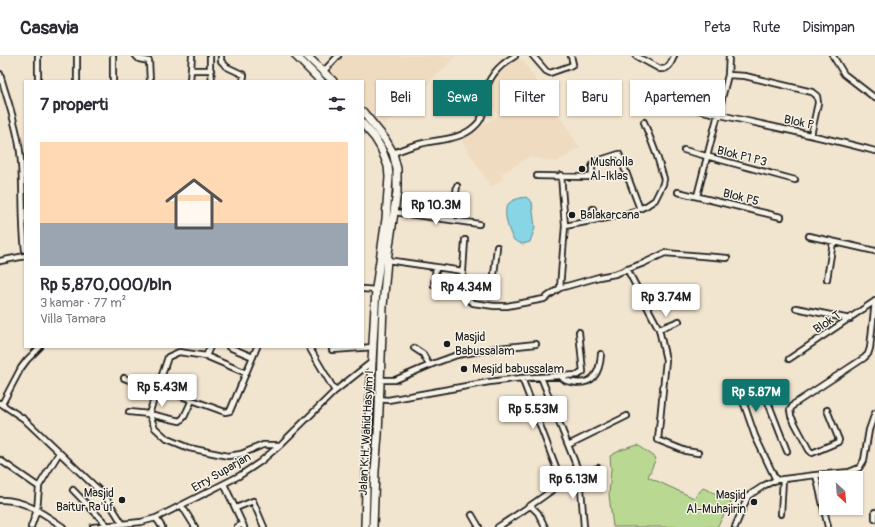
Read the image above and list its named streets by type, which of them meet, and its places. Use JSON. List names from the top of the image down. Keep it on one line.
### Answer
{"streets":{"main road":["Jalan K.H. Wahid Hasyim I"],"street":["Blok P","Blok P1 P3","Blok P5","Blok T","Erry Suparjan"]},"crossings":[["Jalan K.H. Wahid Hasyim I","Erry Suparjan"]],"places":["Musholla Al-Iklas","Balakarcana","Masjid Babussalam","Mesjid babussalam","Masjid Baitur Ra'uf","Masjid Al-Muhajirin"],"north":"bottom right","page":{"header":"Casavia","nav":["Peta","Rute","Disimpan"],"chip":["Beli","Sewa","Filter","Baru","Apartemen"],"heading":"7 properti","list":[{"name":"Rp 5,870,000/bln","note":"3 kamar · 77 m² · Villa Tamara"}],"price":["Rp 10.3M","Rp 4.34M","Rp 3.74M","Rp 5.43M","Rp 5.87M","Rp 5.53M","Rp 6.13M"]}}
